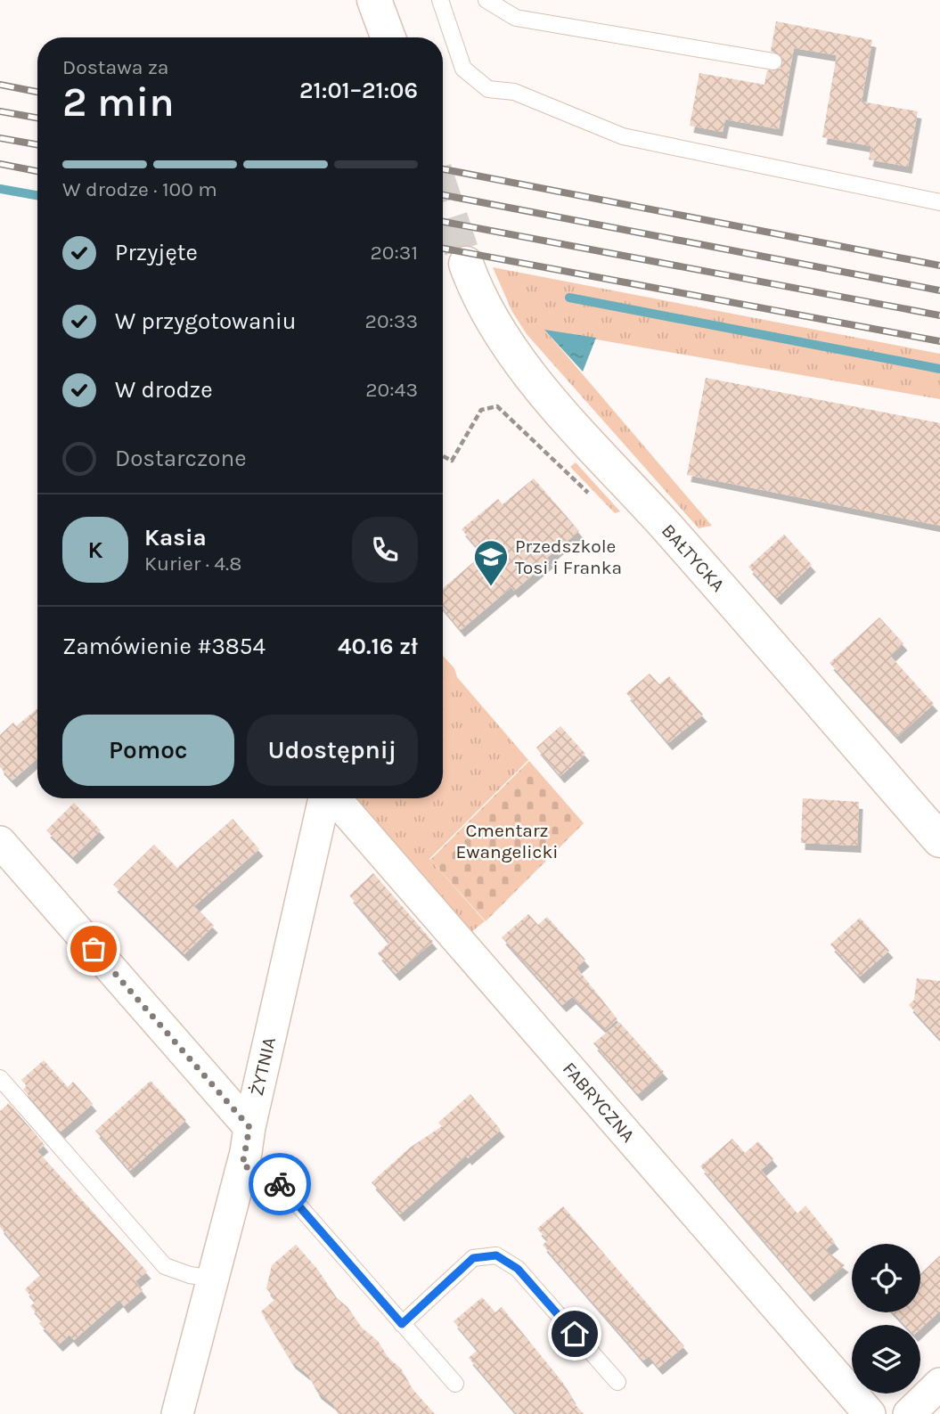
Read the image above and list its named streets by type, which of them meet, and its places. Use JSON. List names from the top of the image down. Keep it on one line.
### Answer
{"streets":{"street":["BAŁTYCKA","ŻYTNIA","FABRYCZNA"]},"parks":["Cmentarz Ewangelicki"],"places":{"school or university":["Przedszkole Tosi i Franka"]},"page":{"heading":["2 min","Dostawa za","21:01–21:06"],"panel":["Kasia","Kurier · 4.8","Zamówienie #3854","40.16 zł"],"bar":"W drodze · 100 m","list":[["Przyjęte","20:31"],["W przygotowaniu","20:33"],["W drodze","20:43"],"Dostarczone"],"round":"K","buttons":["Pomoc","Udostępnij"]}}
